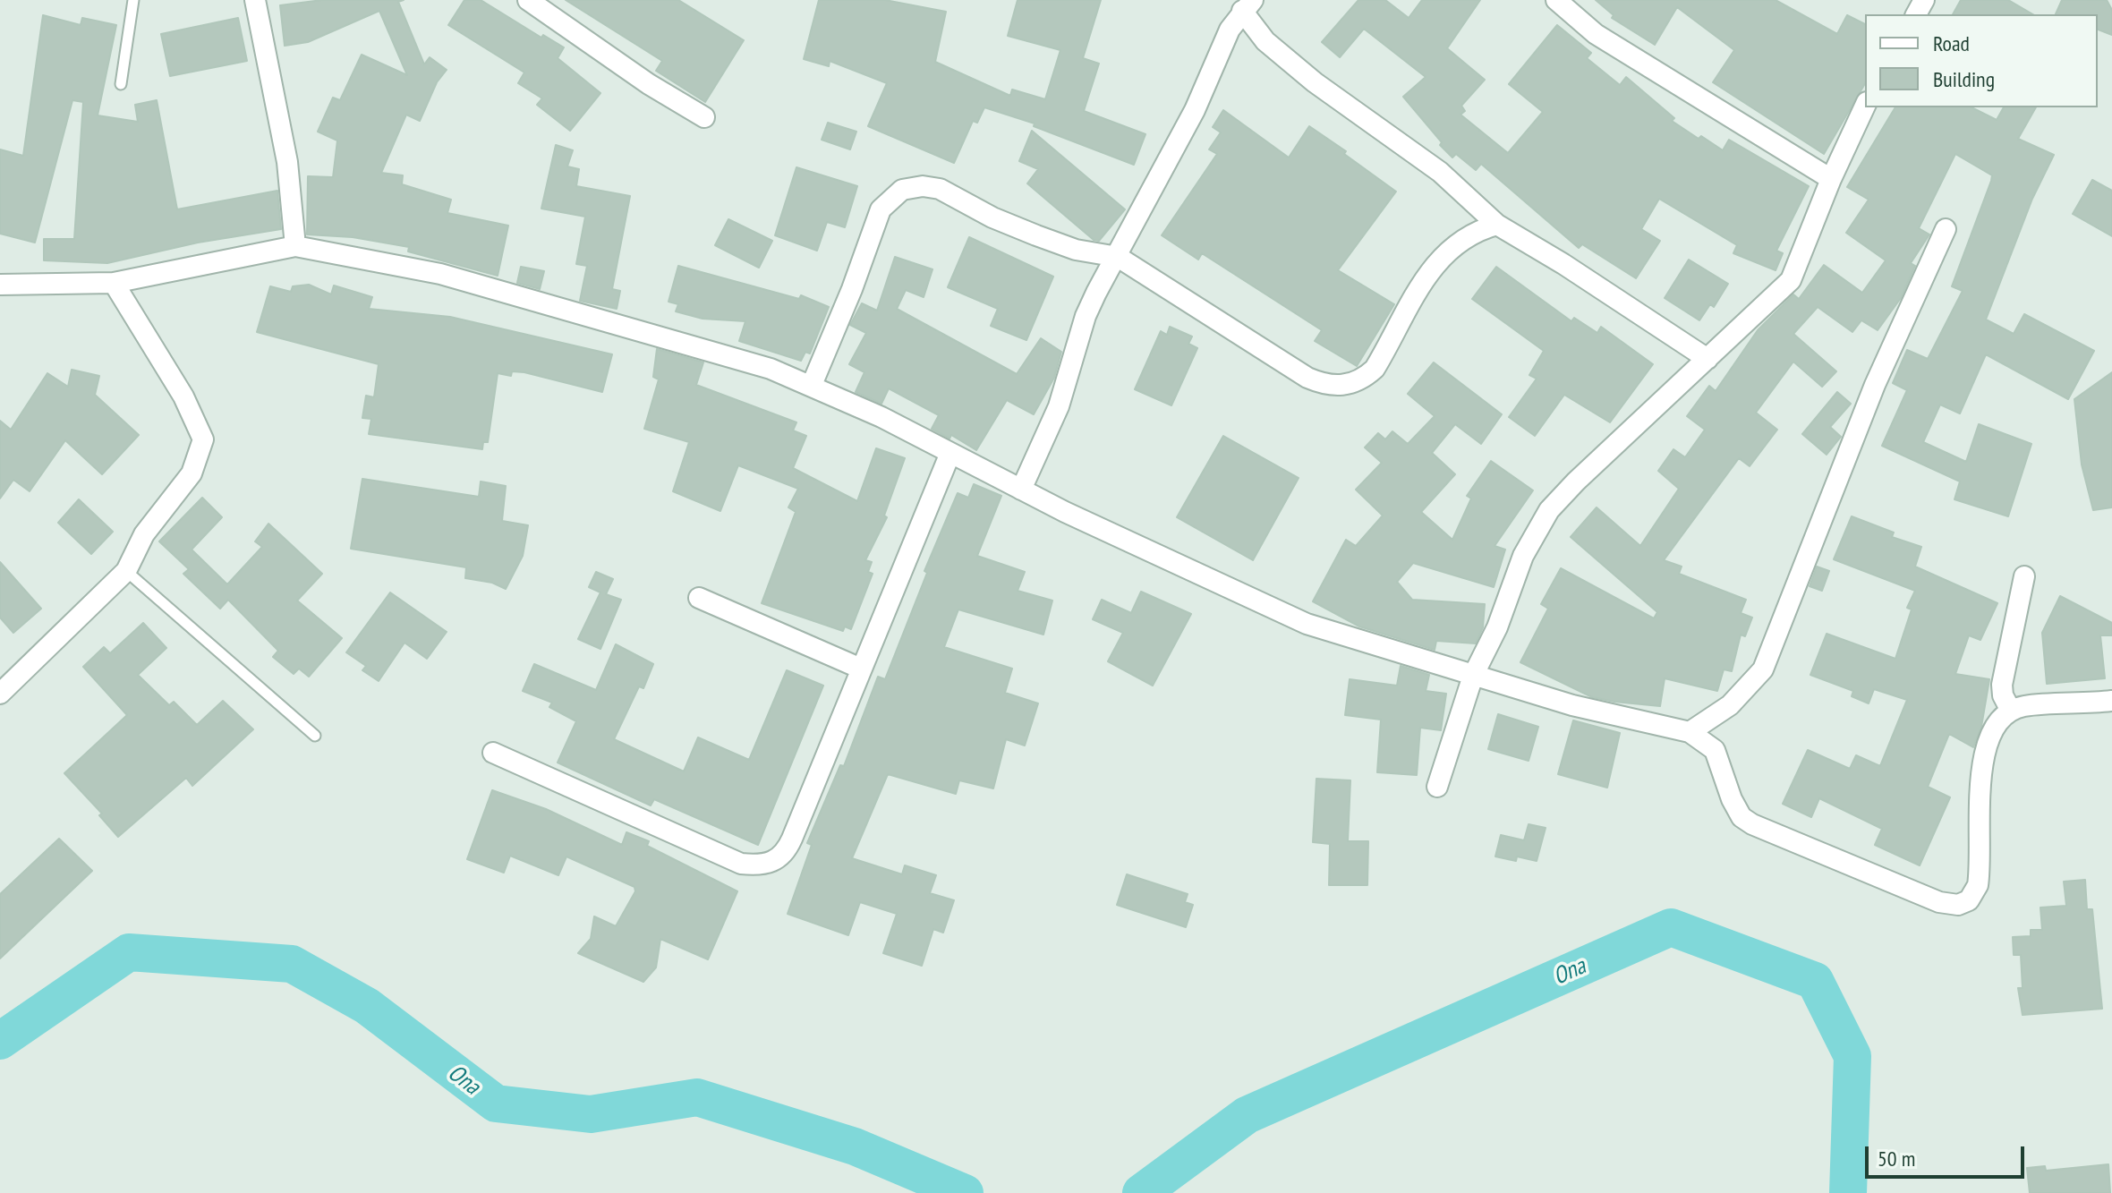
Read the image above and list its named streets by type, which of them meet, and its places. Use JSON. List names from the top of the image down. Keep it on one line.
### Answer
{"water":["Ona"],"legend":["Road","Building"],"scale_bar":"50 m"}
